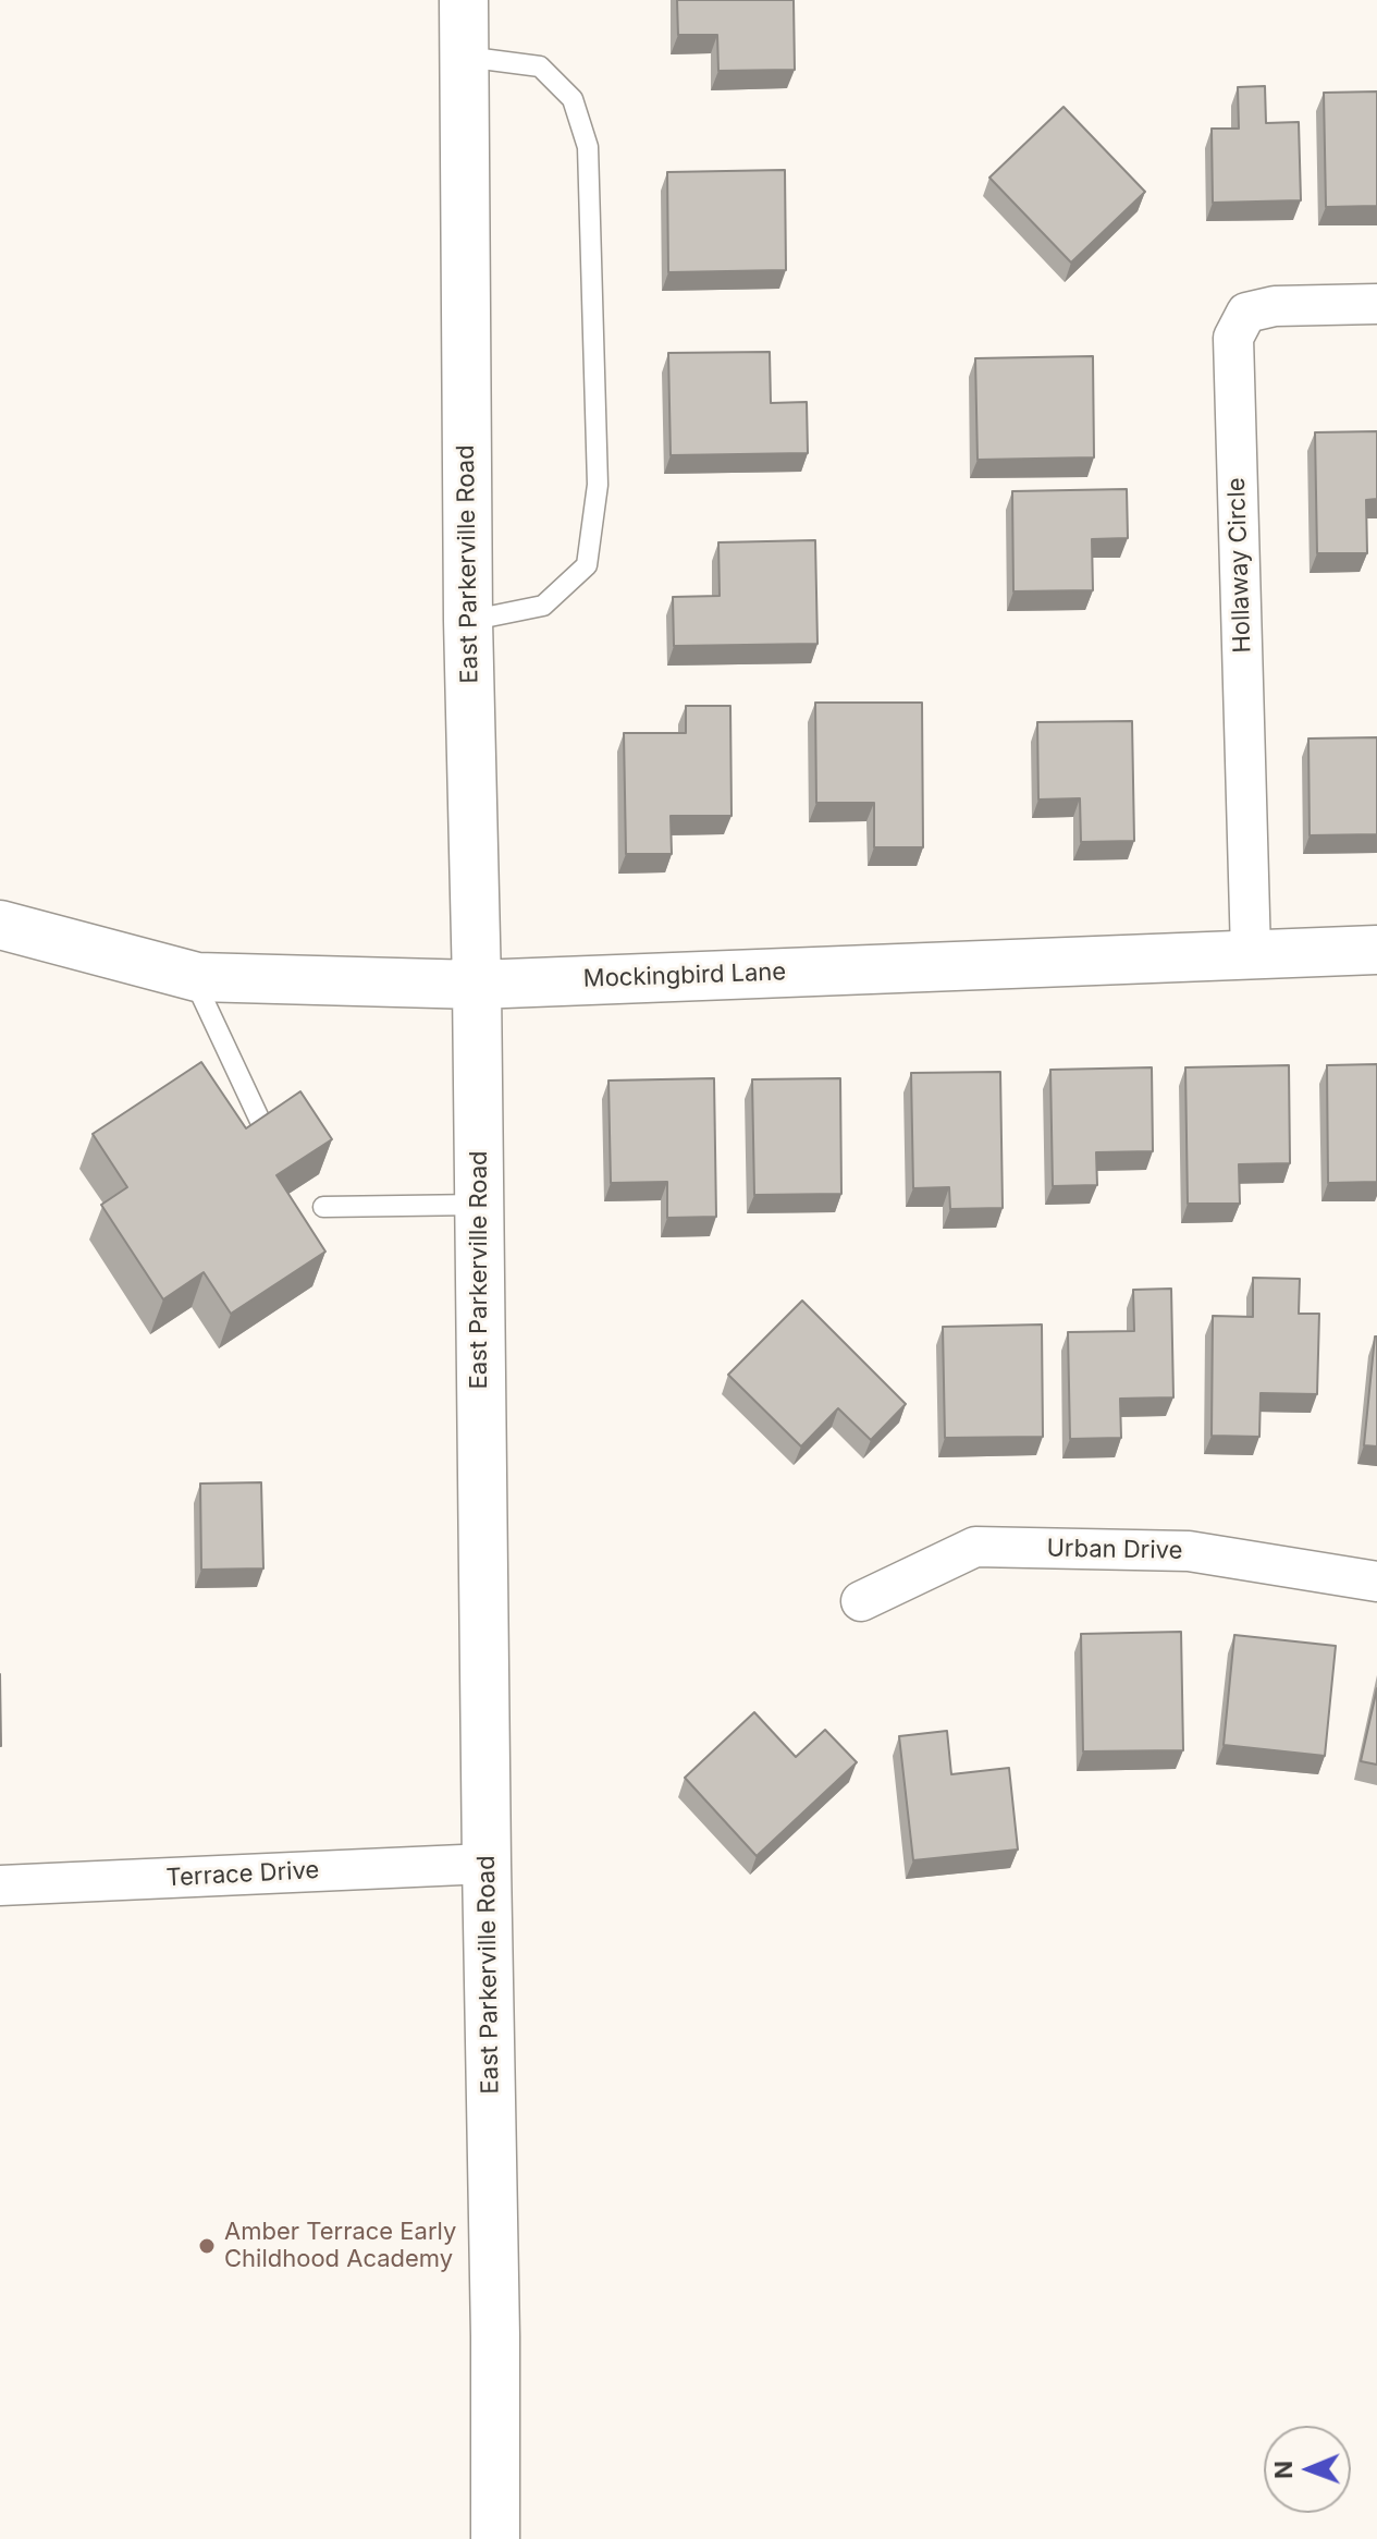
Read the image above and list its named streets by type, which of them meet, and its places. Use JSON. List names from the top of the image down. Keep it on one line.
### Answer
{"streets":{"main road":["East Parkerville Road","Mockingbird Lane"],"street":["Hollaway Circle","Urban Drive","Terrace Drive"]},"crossings":[["East Parkerville Road","Mockingbird Lane"],["East Parkerville Road","Terrace Drive"],["Hollaway Circle","Mockingbird Lane"]],"places":["Amber Terrace Early Childhood Academy"],"north":"left"}
